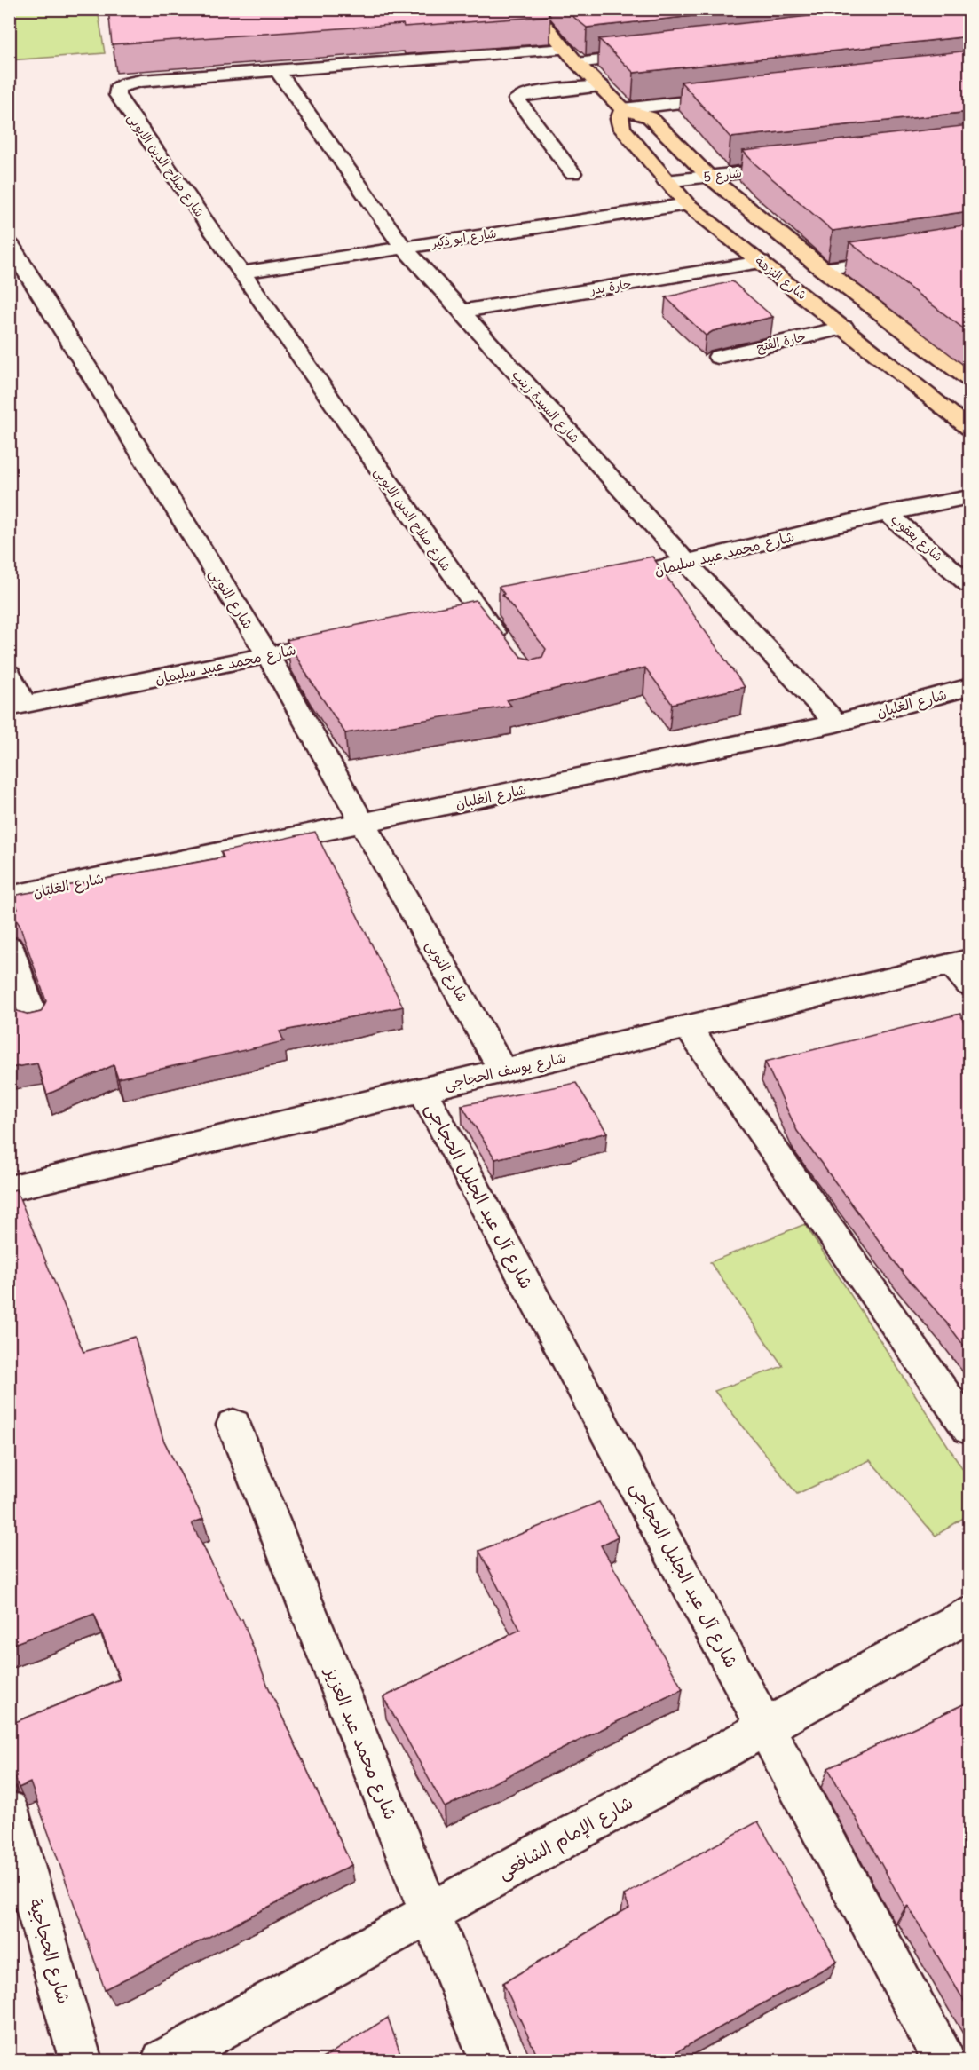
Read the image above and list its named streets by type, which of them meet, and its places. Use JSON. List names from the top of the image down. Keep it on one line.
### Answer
{"streets":{"main road":["شارع النزهة"],"street":["شارع صلاح الدين الايوبى","شارع 5","شارع ابو ذكير","حارة بدر","حارة الفتح","شارع السيدة زينب","شارع يعقوب","شارع محمد عبيد سليمان","شارع النوبى","شارع الغلبان","شارع يوسف الحجاجى","شارع آل عبد الجليل الحجاجى","شارع محمد عبد العزيز","شارع الإمام الشافعى","شارع الحجاجية"]},"crossings":[["شارع صلاح الدين الايوبى","شارع ابو ذكير"],["شارع صلاح الدين الايوبى","شارع السيدة زينب"],["شارع 5","شارع النزهة"],["شارع ابو ذكير","شارع النزهة"],["شارع ابو ذكير","شارع السيدة زينب"],["شارع النزهة","حارة بدر"],["شارع النزهة","حارة الفتح"],["حارة بدر","شارع السيدة زينب"],["شارع السيدة زينب","شارع محمد عبيد سليمان"],["شارع السيدة زينب","شارع الغلبان"],["شارع يعقوب","شارع محمد عبيد سليمان"],["شارع محمد عبيد سليمان","شارع النوبى"],["شارع النوبى","شارع الغلبان"],["شارع النوبى","شارع يوسف الحجاجى"],["شارع يوسف الحجاجى","شارع آل عبد الجليل الحجاجى"],["شارع آل عبد الجليل الحجاجى","شارع الإمام الشافعى"],["شارع محمد عبد العزيز","شارع الإمام الشافعى"]]}
